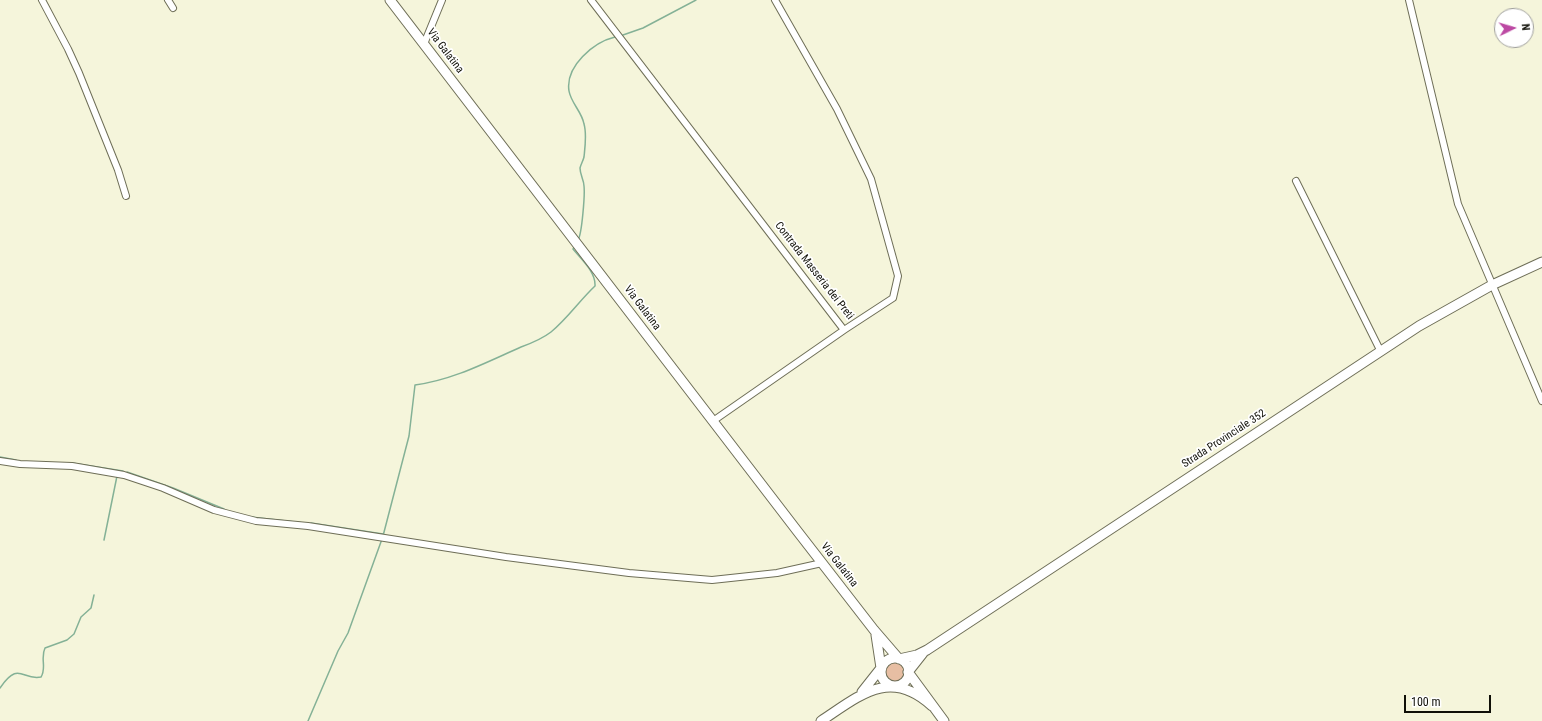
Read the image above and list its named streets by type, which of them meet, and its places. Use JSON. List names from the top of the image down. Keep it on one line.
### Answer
{"streets":{"main road":["Via Galatina","Strada Provinciale 352"],"street":["Contrada Masseria dei Preti"]},"crossings":[["Via Galatina","Strada Provinciale 352"]],"scale_bar":"100 m","north":"right"}
